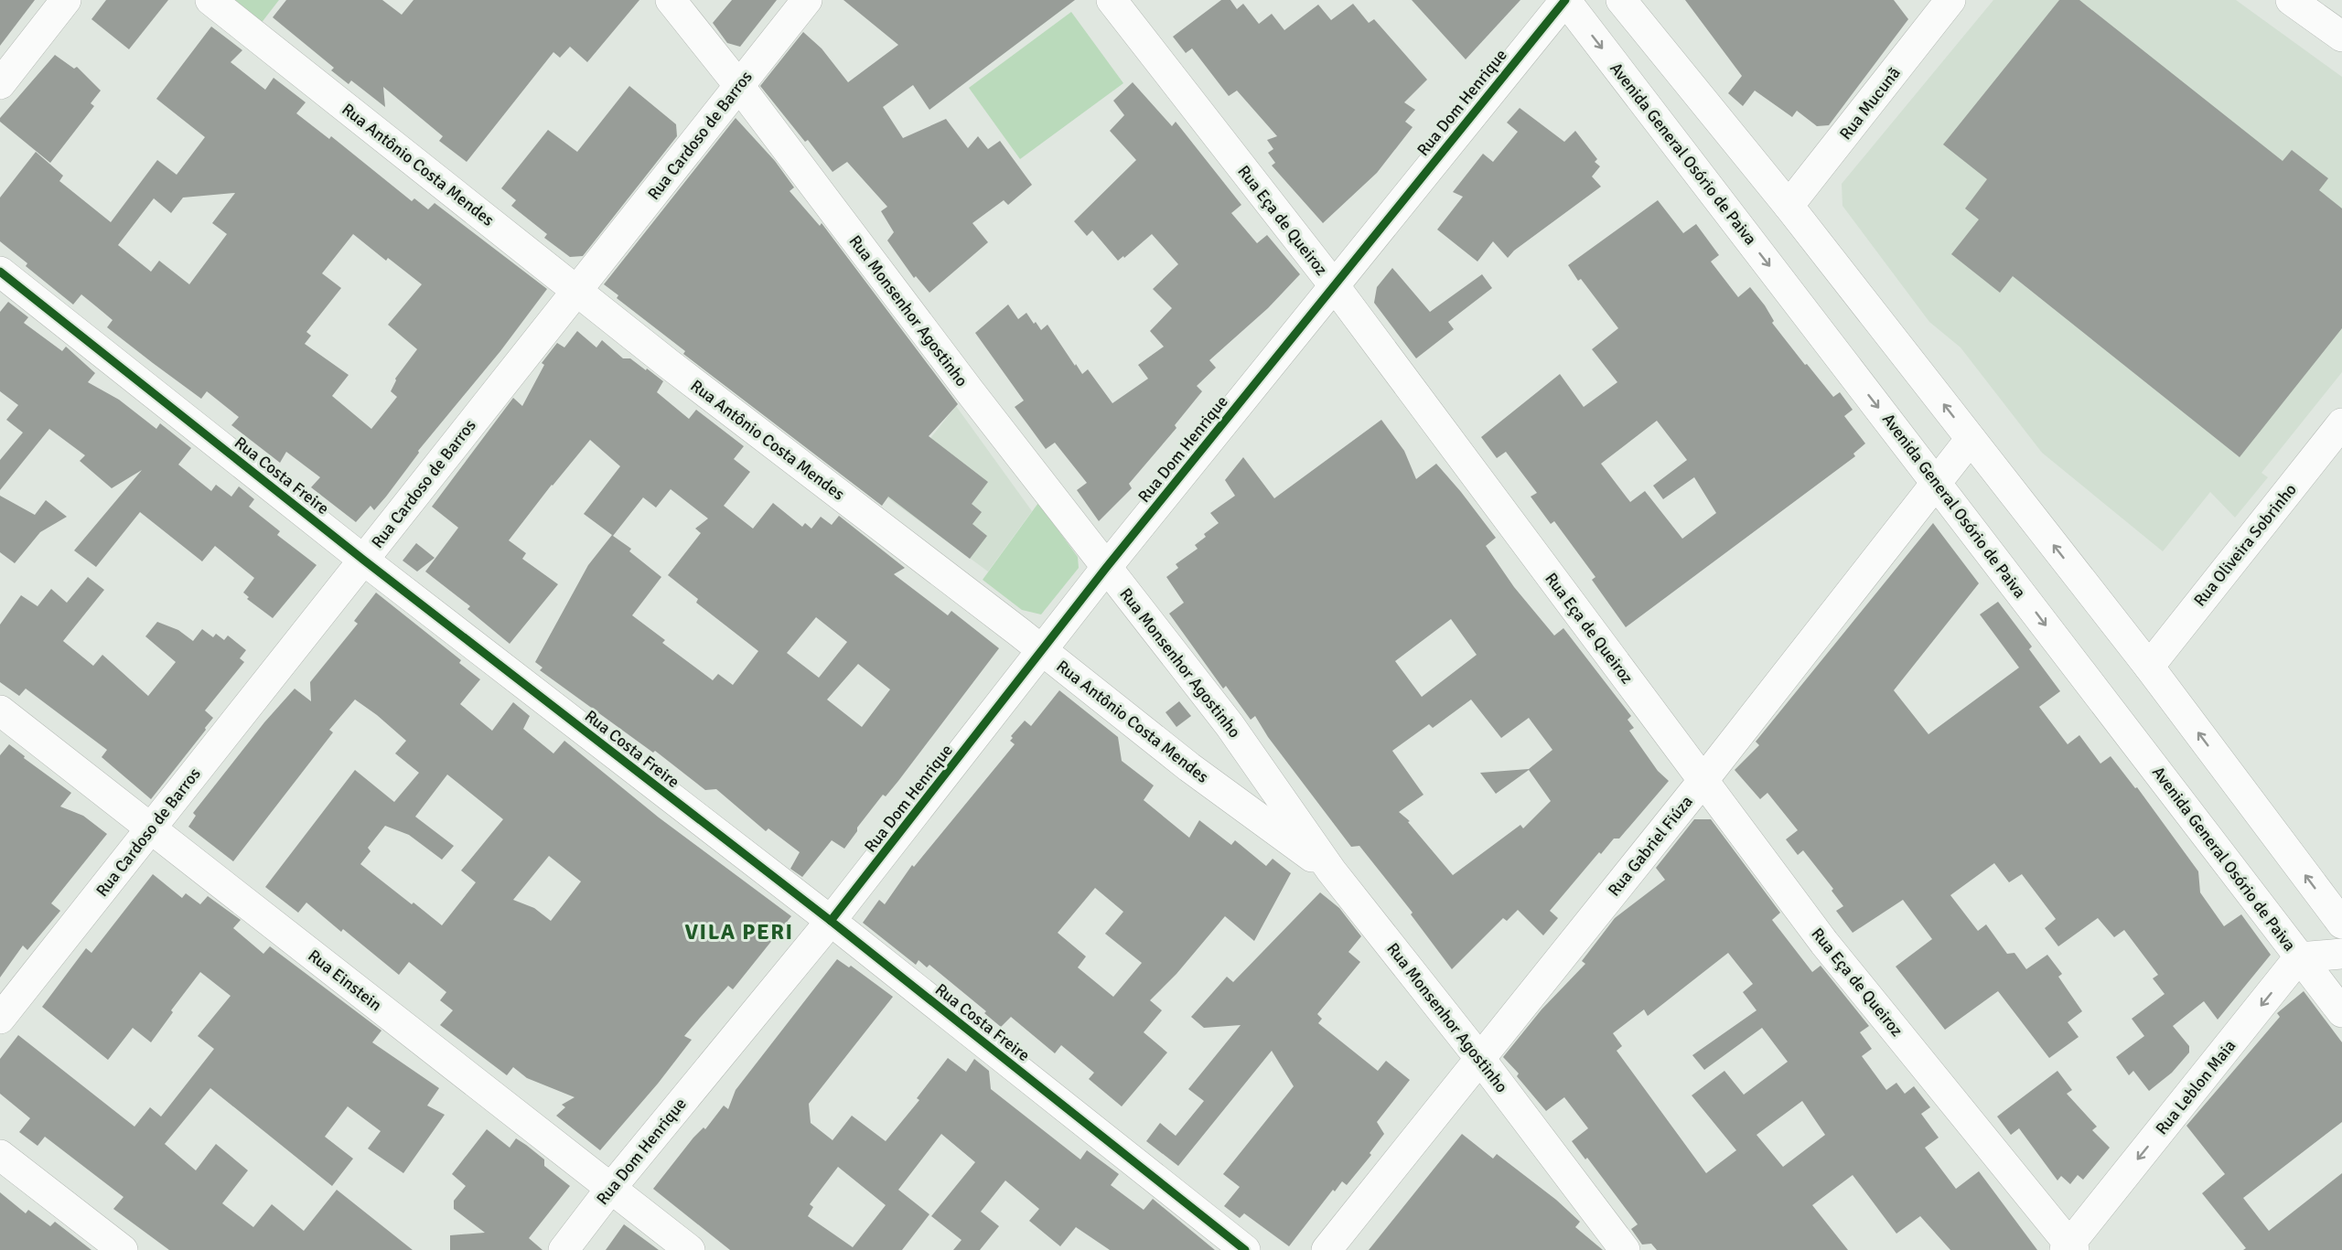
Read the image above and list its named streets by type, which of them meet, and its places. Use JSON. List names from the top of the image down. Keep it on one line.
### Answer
{"streets":{"street":["Rua Dom Henrique","Rua Mucunã","Rua Cardoso de Barros","Avenida General Osório de Paiva","Rua Antônio Costa Mendes","Rua Eça de Queiroz","Rua Monsenhor Agostinho","Rua Costa Freire","Rua Oliveira Sobrinho","Rua Gabriel Fiúza","Rua Einstein","Rua Leblon Maia"]},"crossings":[["Rua Dom Henrique","Avenida General Osório de Paiva"],["Rua Dom Henrique","Rua Antônio Costa Mendes"],["Rua Dom Henrique","Rua Eça de Queiroz"],["Rua Dom Henrique","Rua Monsenhor Agostinho"],["Rua Dom Henrique","Rua Costa Freire"],["Rua Dom Henrique","Rua Einstein"],["Rua Cardoso de Barros","Rua Antônio Costa Mendes"],["Rua Cardoso de Barros","Rua Monsenhor Agostinho"],["Rua Cardoso de Barros","Rua Costa Freire"],["Rua Cardoso de Barros","Rua Einstein"],["Avenida General Osório de Paiva","Rua Gabriel Fiúza"],["Avenida General Osório de Paiva","Rua Leblon Maia"],["Rua Antônio Costa Mendes","Rua Monsenhor Agostinho"],["Rua Eça de Queiroz","Rua Gabriel Fiúza"],["Rua Eça de Queiroz","Rua Leblon Maia"],["Rua Monsenhor Agostinho","Rua Gabriel Fiúza"]],"one_way":["Rua Leblon Maia"],"districts":["VILA PERI"]}
